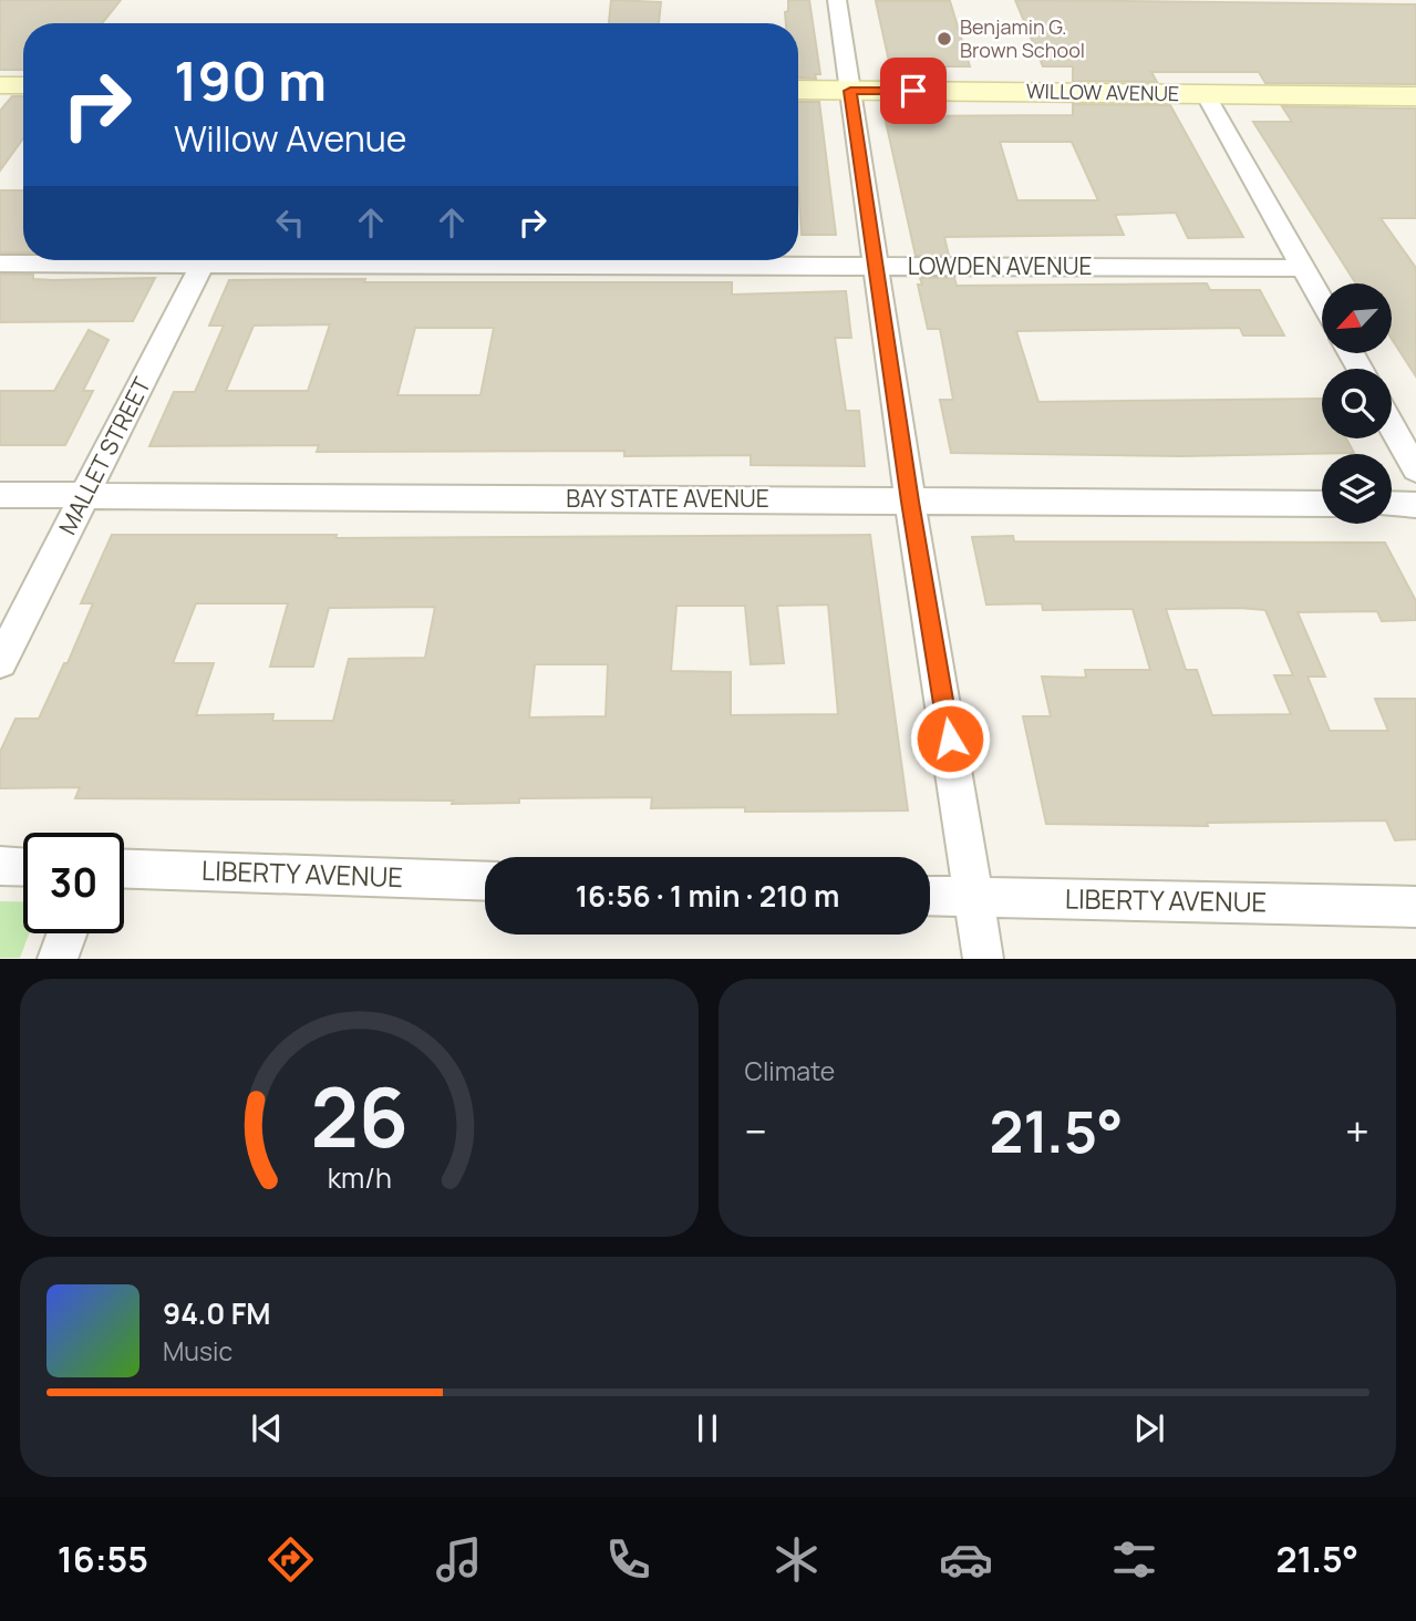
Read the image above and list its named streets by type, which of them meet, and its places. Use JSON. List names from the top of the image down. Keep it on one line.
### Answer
{"streets":{"street":["WILLOW AVENUE","LOWDEN AVENUE","MALLET STREET","BAY STATE AVENUE","LIBERTY AVENUE"]},"crossings":[["MALLET STREET","BAY STATE AVENUE"]],"places":["Benjamin G. Brown School"],"north":"bottom left","page":{"turn":["190 m","Willow Avenue"],"limit":"30","trip":"16:56 · 1 min · 210 m","tile":"Climate","heat":["−","21.5°","+"],"song":["94.0 FM","Music"],"tabs":["16:55","21.5°"],"gauge":["26","km/h"]}}
